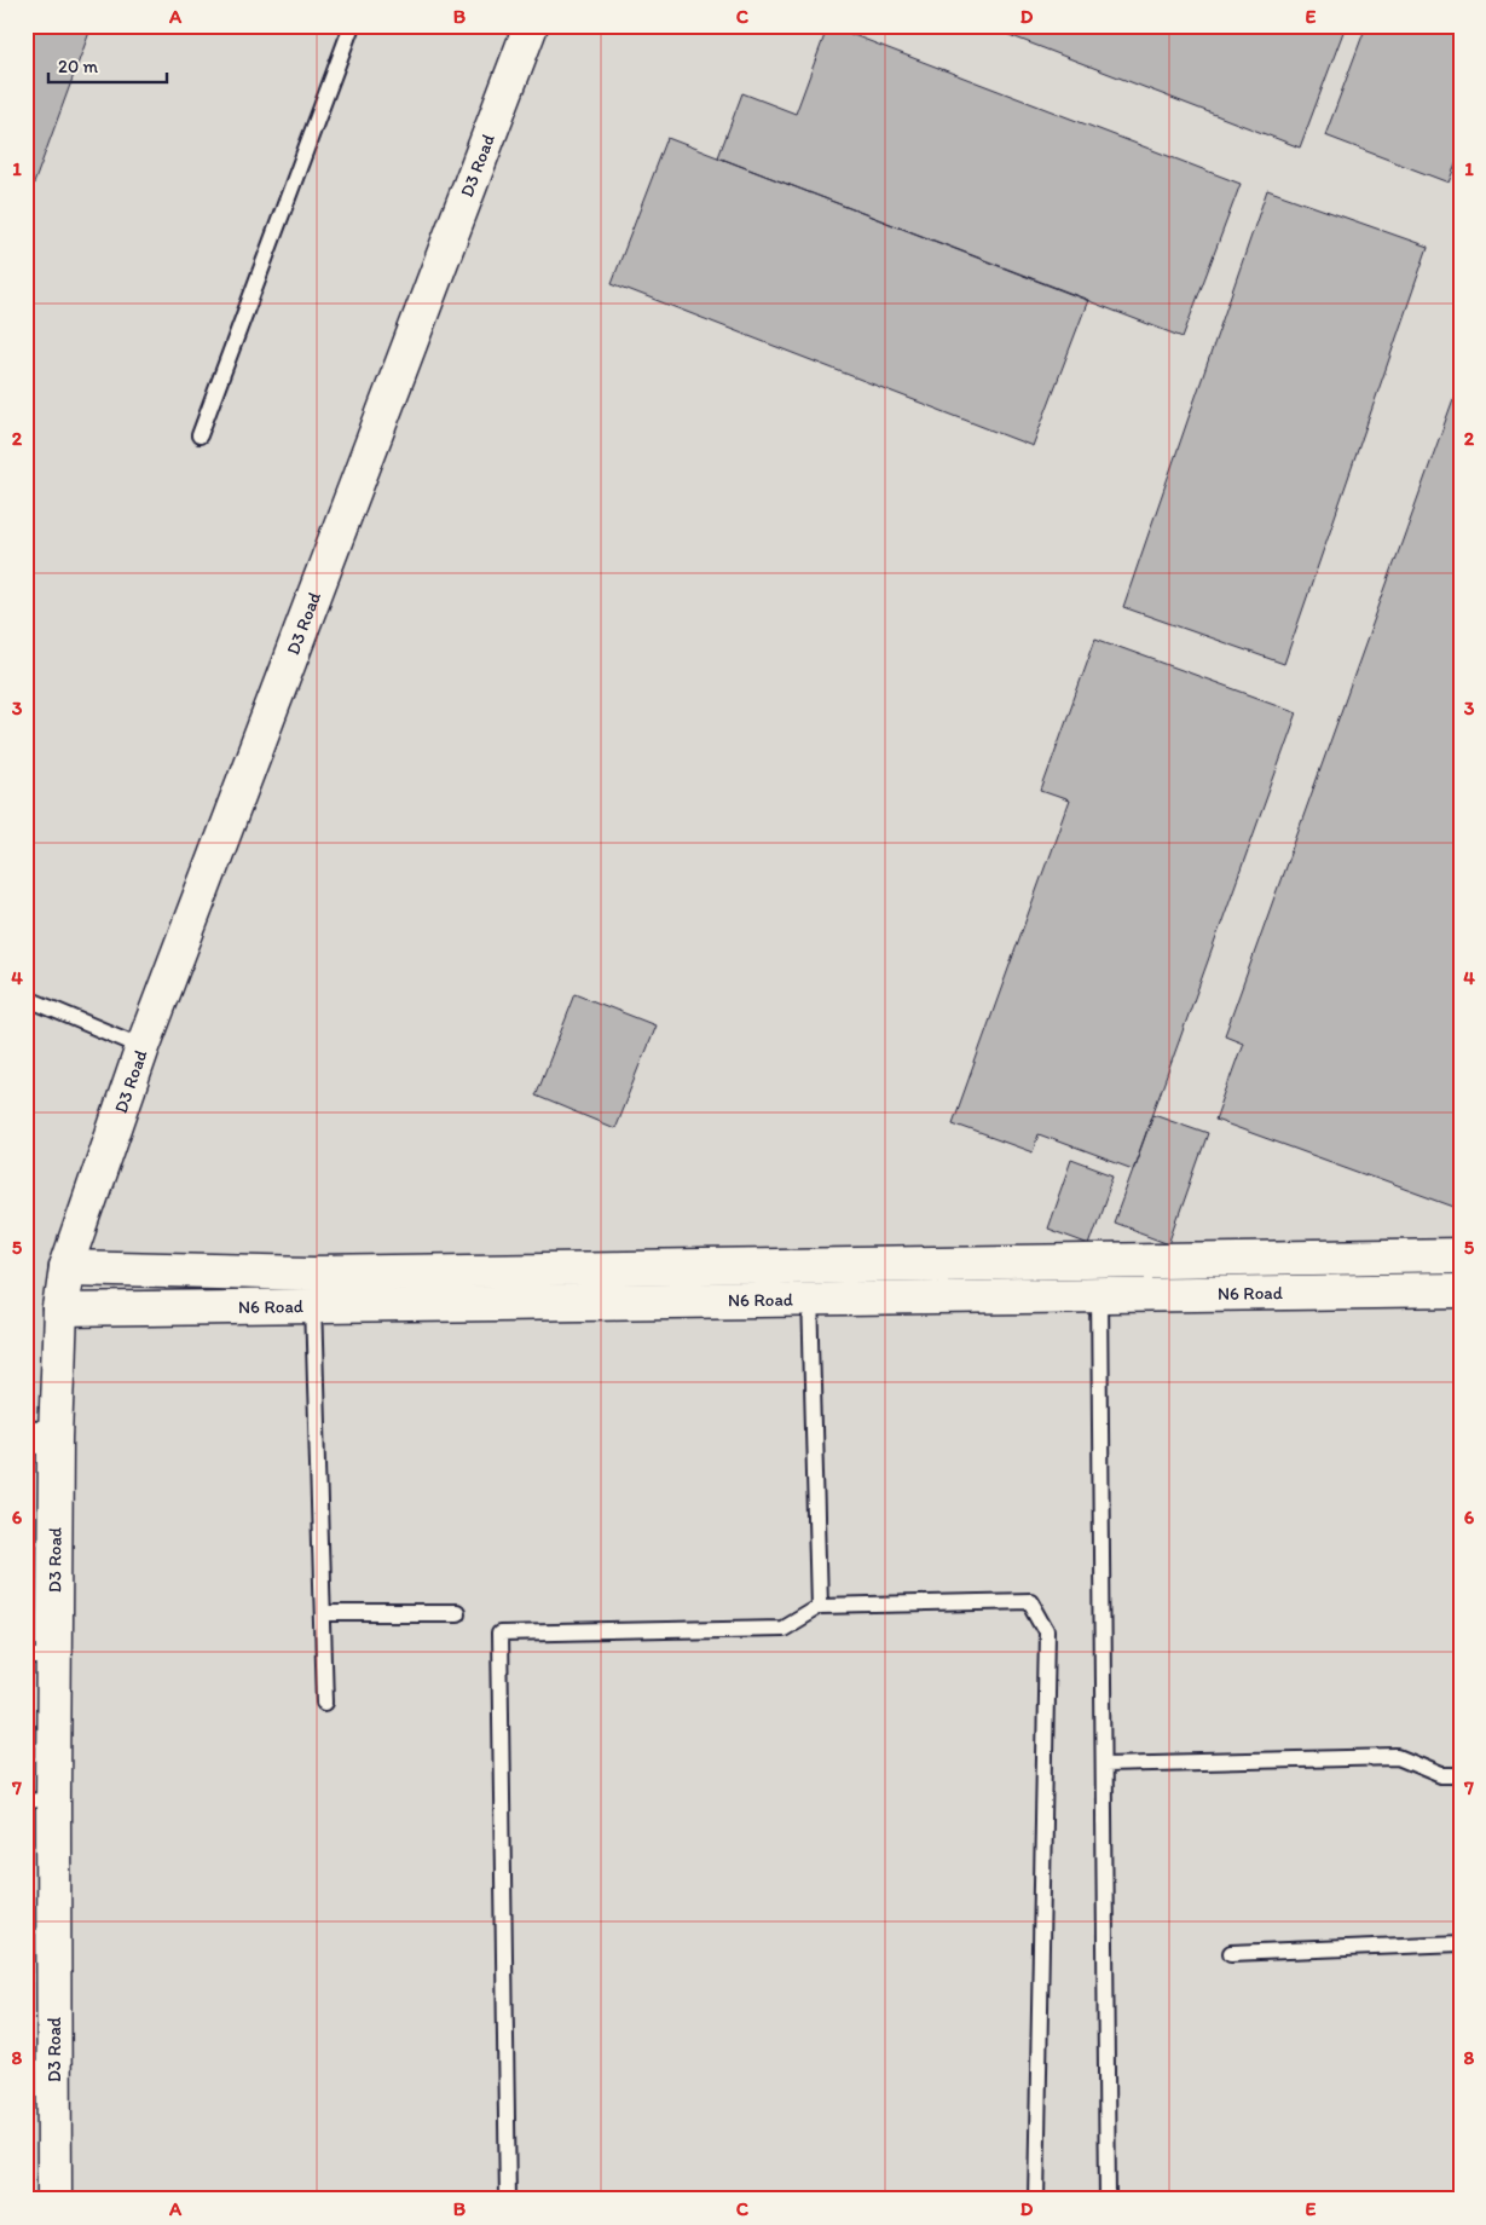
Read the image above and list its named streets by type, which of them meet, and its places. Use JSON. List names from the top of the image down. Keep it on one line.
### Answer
{"streets":{"street":["D3 Road","N6 Road"]},"crossings":[["D3 Road","N6 Road"]],"scale_bar":"20 m","grid":{"columns":["A","B","C","D","E"],"rows":["1","2","3","4","5","6","7","8"]}}
